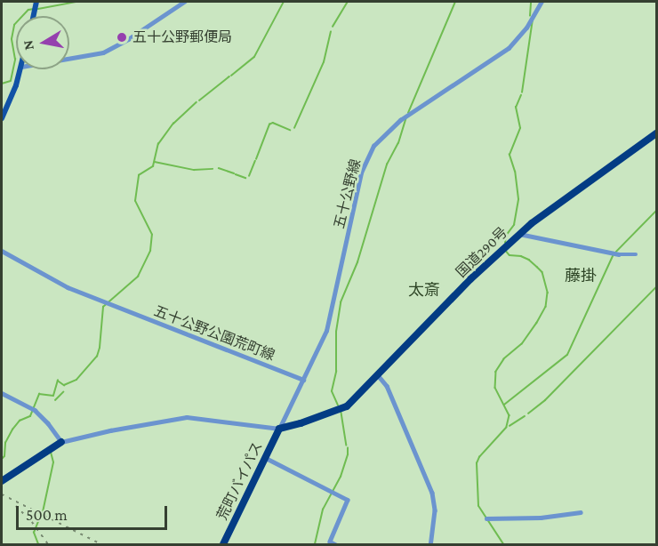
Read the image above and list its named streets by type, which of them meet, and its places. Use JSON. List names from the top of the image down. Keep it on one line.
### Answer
{"streets":{"highway":["国道290号","荒町バイパス"],"street":["五十公野線","五十公野公園荒町線"]},"crossings":[["五十公野線","国道290号"],["五十公野線","五十公野公園荒町線"],["五十公野線","荒町バイパス"],["国道290号","荒町バイパス"]],"districts":["藤掛","太斎"],"places":["五十公野郵便局"],"scale_bar":"500 m","north":"left"}
